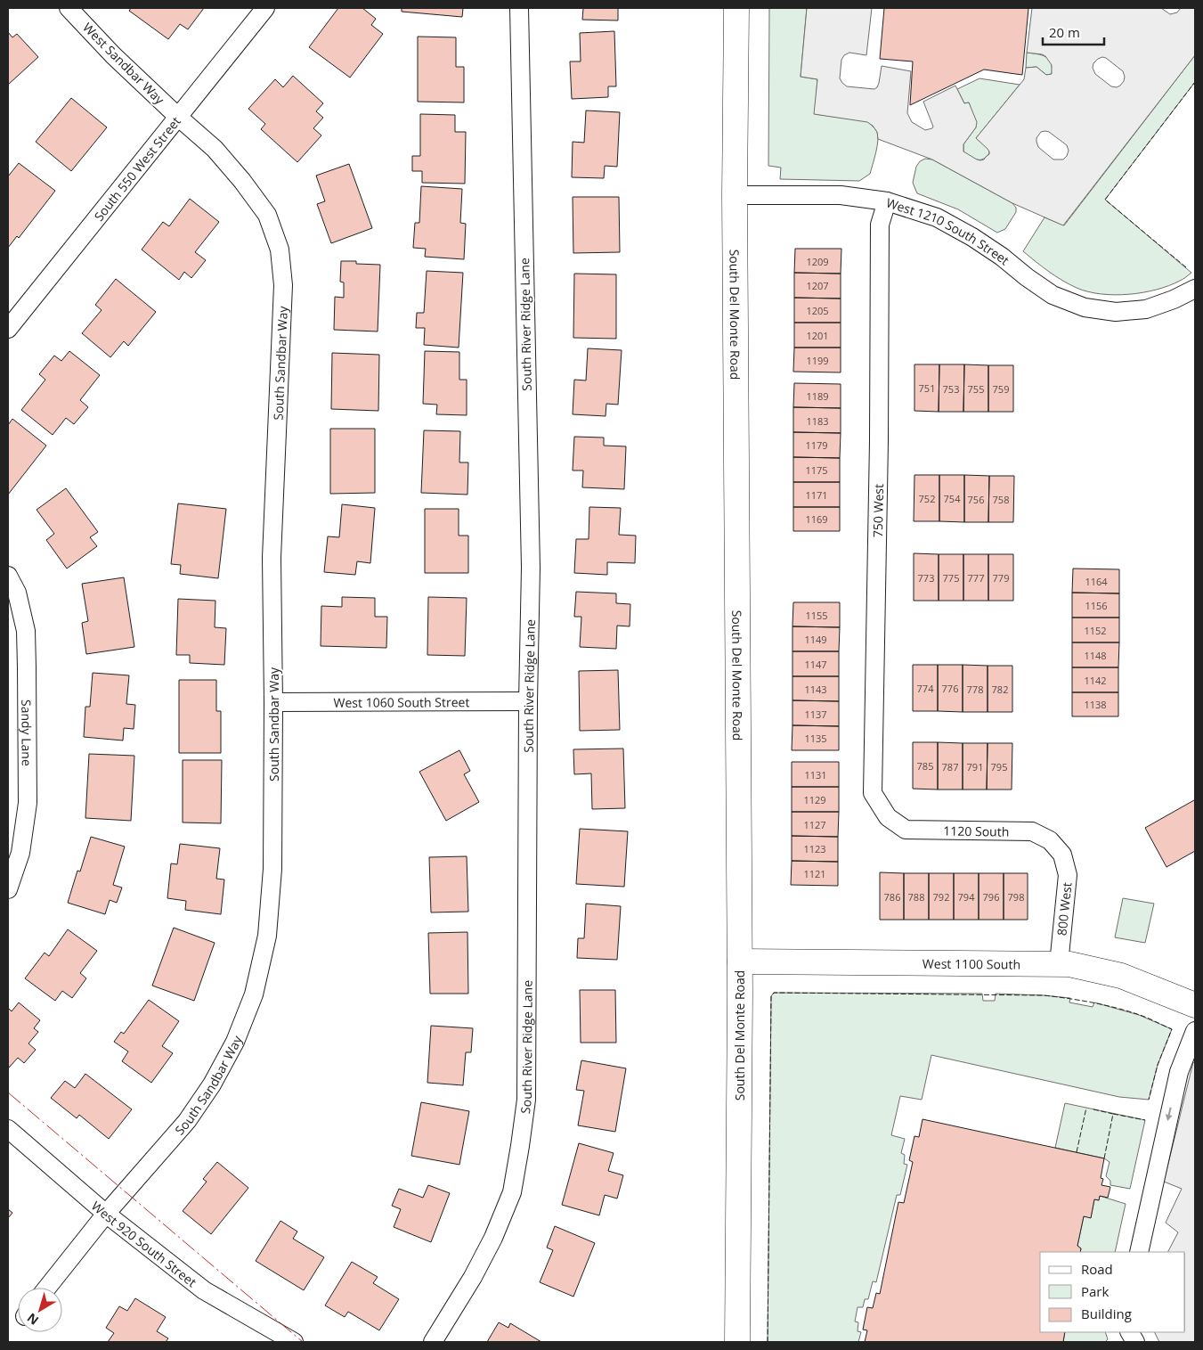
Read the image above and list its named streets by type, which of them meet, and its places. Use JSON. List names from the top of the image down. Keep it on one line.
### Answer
{"streets":{"street":["West Sandbar Way","South 550 West Street","West 1210 South Street","South Del Monte Road","South River Ridge Lane","South Sandbar Way","750 West","West 1060 South Street","Sandy Lane","1120 South","800 West","West 1100 South","West 920 South Street"]},"crossings":[["West Sandbar Way","South 550 West Street"],["West Sandbar Way","South Sandbar Way"],["South 550 West Street","South Sandbar Way"],["West 1210 South Street","South Del Monte Road"],["West 1210 South Street","750 West"],["South Del Monte Road","West 1100 South"],["South River Ridge Lane","West 1060 South Street"],["South Sandbar Way","West 1060 South Street"],["South Sandbar Way","West 920 South Street"],["750 West","1120 South"],["1120 South","800 West"],["800 West","West 1100 South"]],"house_numbers":["1209","1207","1205","1201","1199","751","753","755","759","1189","1183","1179","1175","1171","752","754","756","758","1169","773","775","777","779","1164","1156","1155","1152","1149","1148","1147","1142","774","776","1143","778","782","1138","1137","1135","785","787","791","795","1131","1129","1127","1123","1121","786","788","792","794","796","798"],"legend":["Road","Park","Building"],"scale_bar":"20 m","north":"bottom left"}
